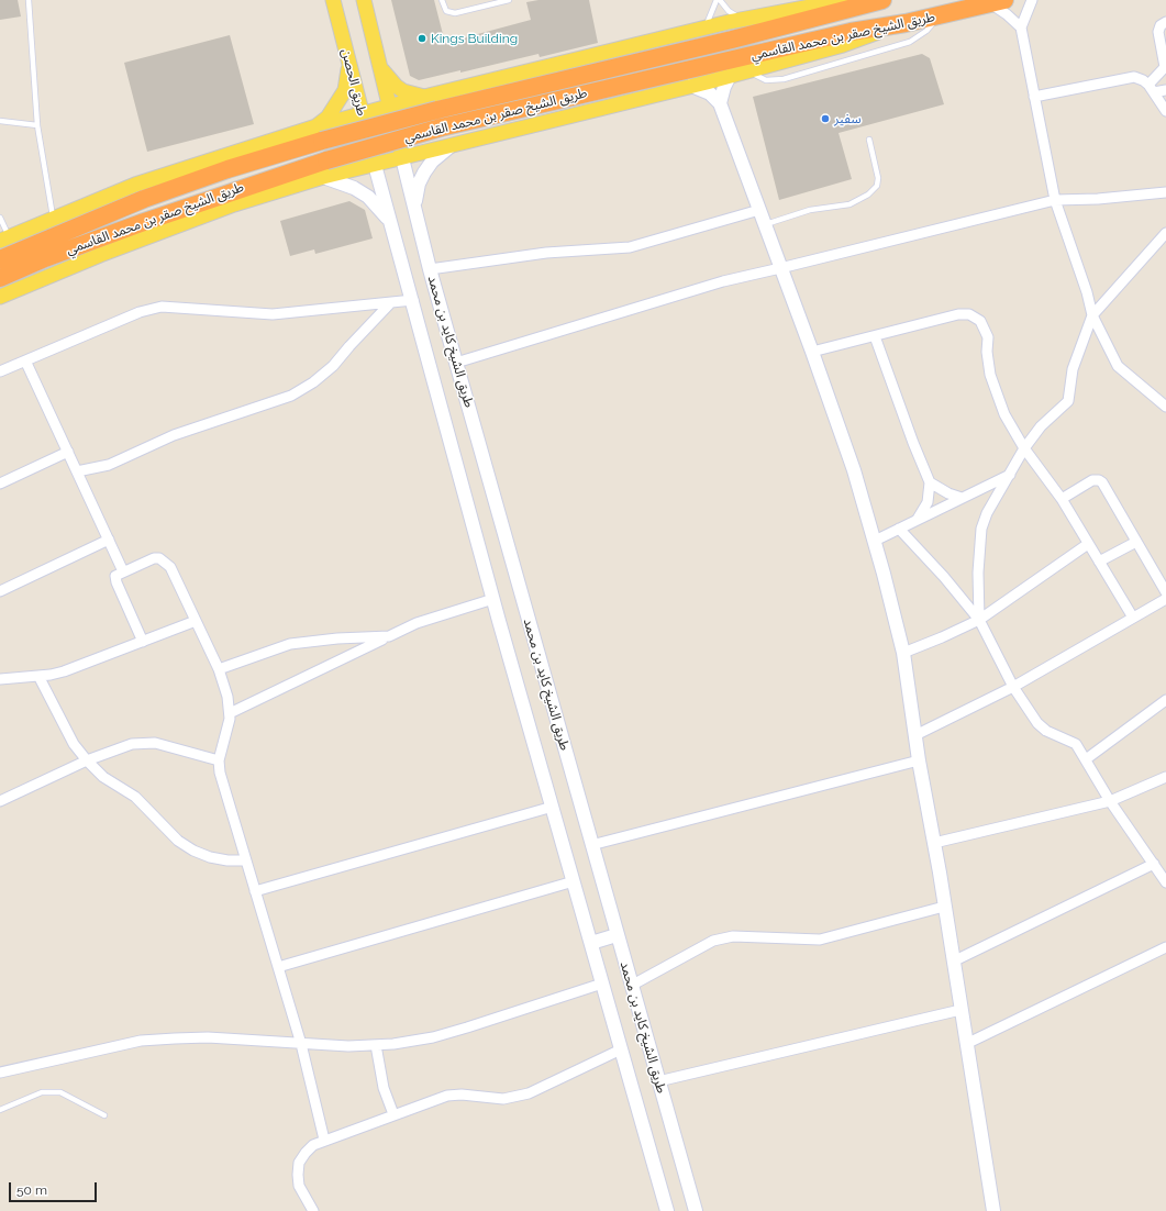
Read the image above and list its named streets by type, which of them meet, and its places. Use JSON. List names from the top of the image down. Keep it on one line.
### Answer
{"streets":{"highway":["طريق الشيخ صقر بن محمد القاسمي"],"main road":["طريق الحصن","طريق الشيخ كايد بن محمد"]},"crossings":[["طريق الحصن","طريق الشيخ كايد بن محمد"]],"places":["Kings Building","سفير"],"scale_bar":"50 m"}
